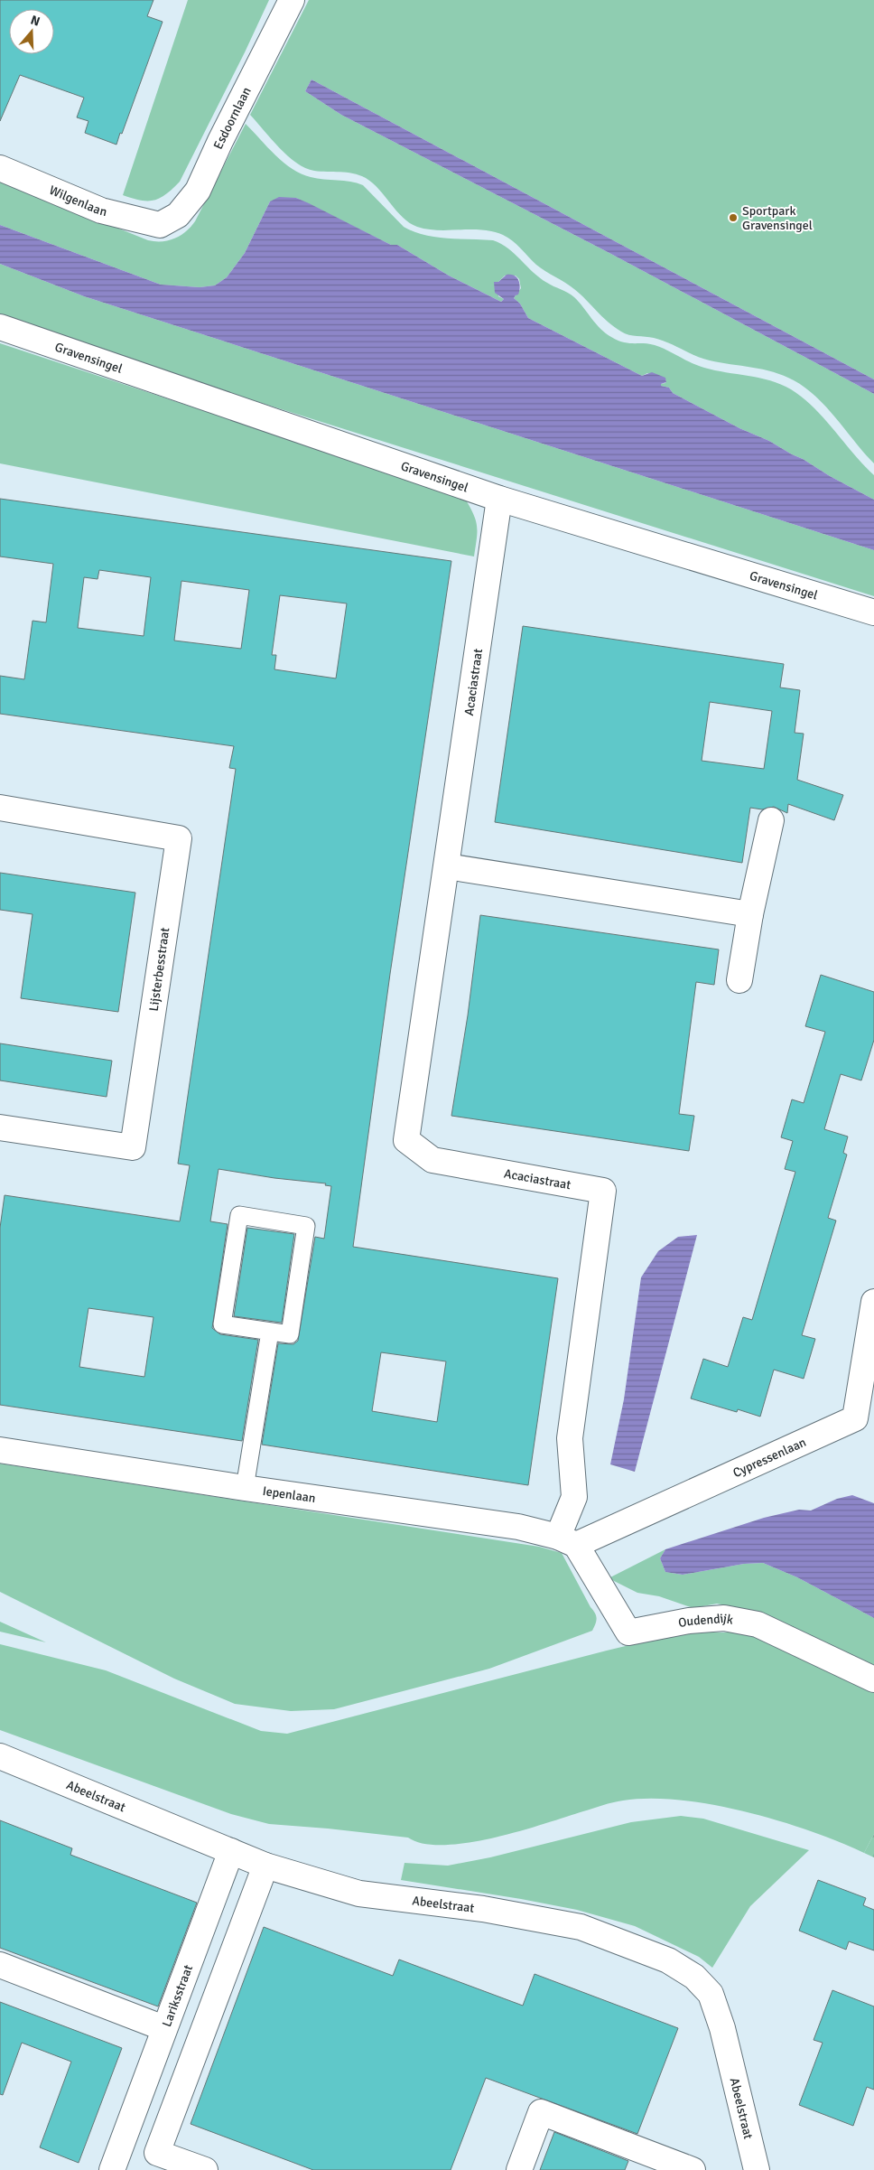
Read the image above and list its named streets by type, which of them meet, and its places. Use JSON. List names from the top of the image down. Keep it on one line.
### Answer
{"streets":{"street":["Esdoornlaan","Wilgenlaan","Gravensingel","Acaciastraat","Lijsterbesstraat","Cypressenlaan","Iepenlaan","Oudendijk","Abeelstraat","Lariksstraat"]},"crossings":[["Esdoornlaan","Wilgenlaan"],["Gravensingel","Acaciastraat"],["Acaciastraat","Cypressenlaan"],["Acaciastraat","Iepenlaan"],["Acaciastraat","Oudendijk"],["Cypressenlaan","Iepenlaan"],["Cypressenlaan","Oudendijk"],["Iepenlaan","Oudendijk"],["Abeelstraat","Lariksstraat"]],"places":["Sportpark Gravensingel"],"north":"top"}
